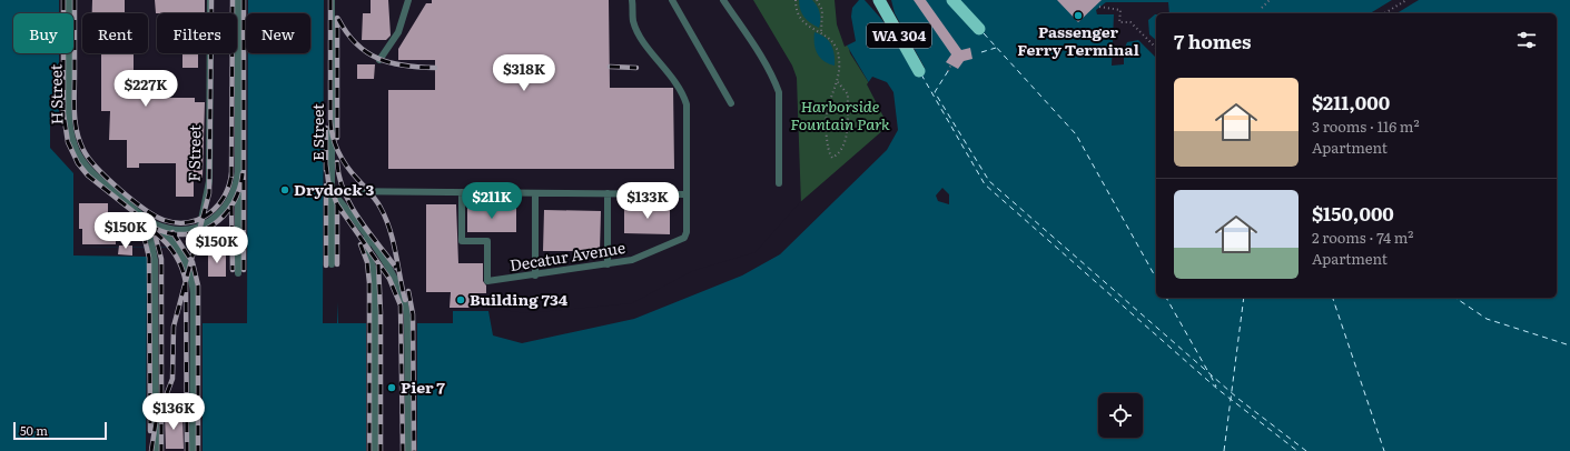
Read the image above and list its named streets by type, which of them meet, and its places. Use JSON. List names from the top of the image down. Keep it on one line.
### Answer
{"streets":{"highway":["WA 304"],"lane":["H Street","E Street","F Street","Decatur Avenue"]},"crossings":[["H Street","F Street"]],"parks":["Harborside Fountain Park"],"places":["Passenger Ferry Terminal","Drydock 3","Building 734","Pier 7"],"scale_bar":"50 m","page":{"chip":["Buy","Rent","Filters","New"],"heading":"7 homes","price":["$318K","$227K","$211K","$133K","$150K","$150K","$136K"],"list":[{"name":"$211,000","note":"3 rooms · 116 m² · Apartment"},{"name":"$150,000","note":"2 rooms · 74 m² · Apartment"}],"scale":"50 m"}}
